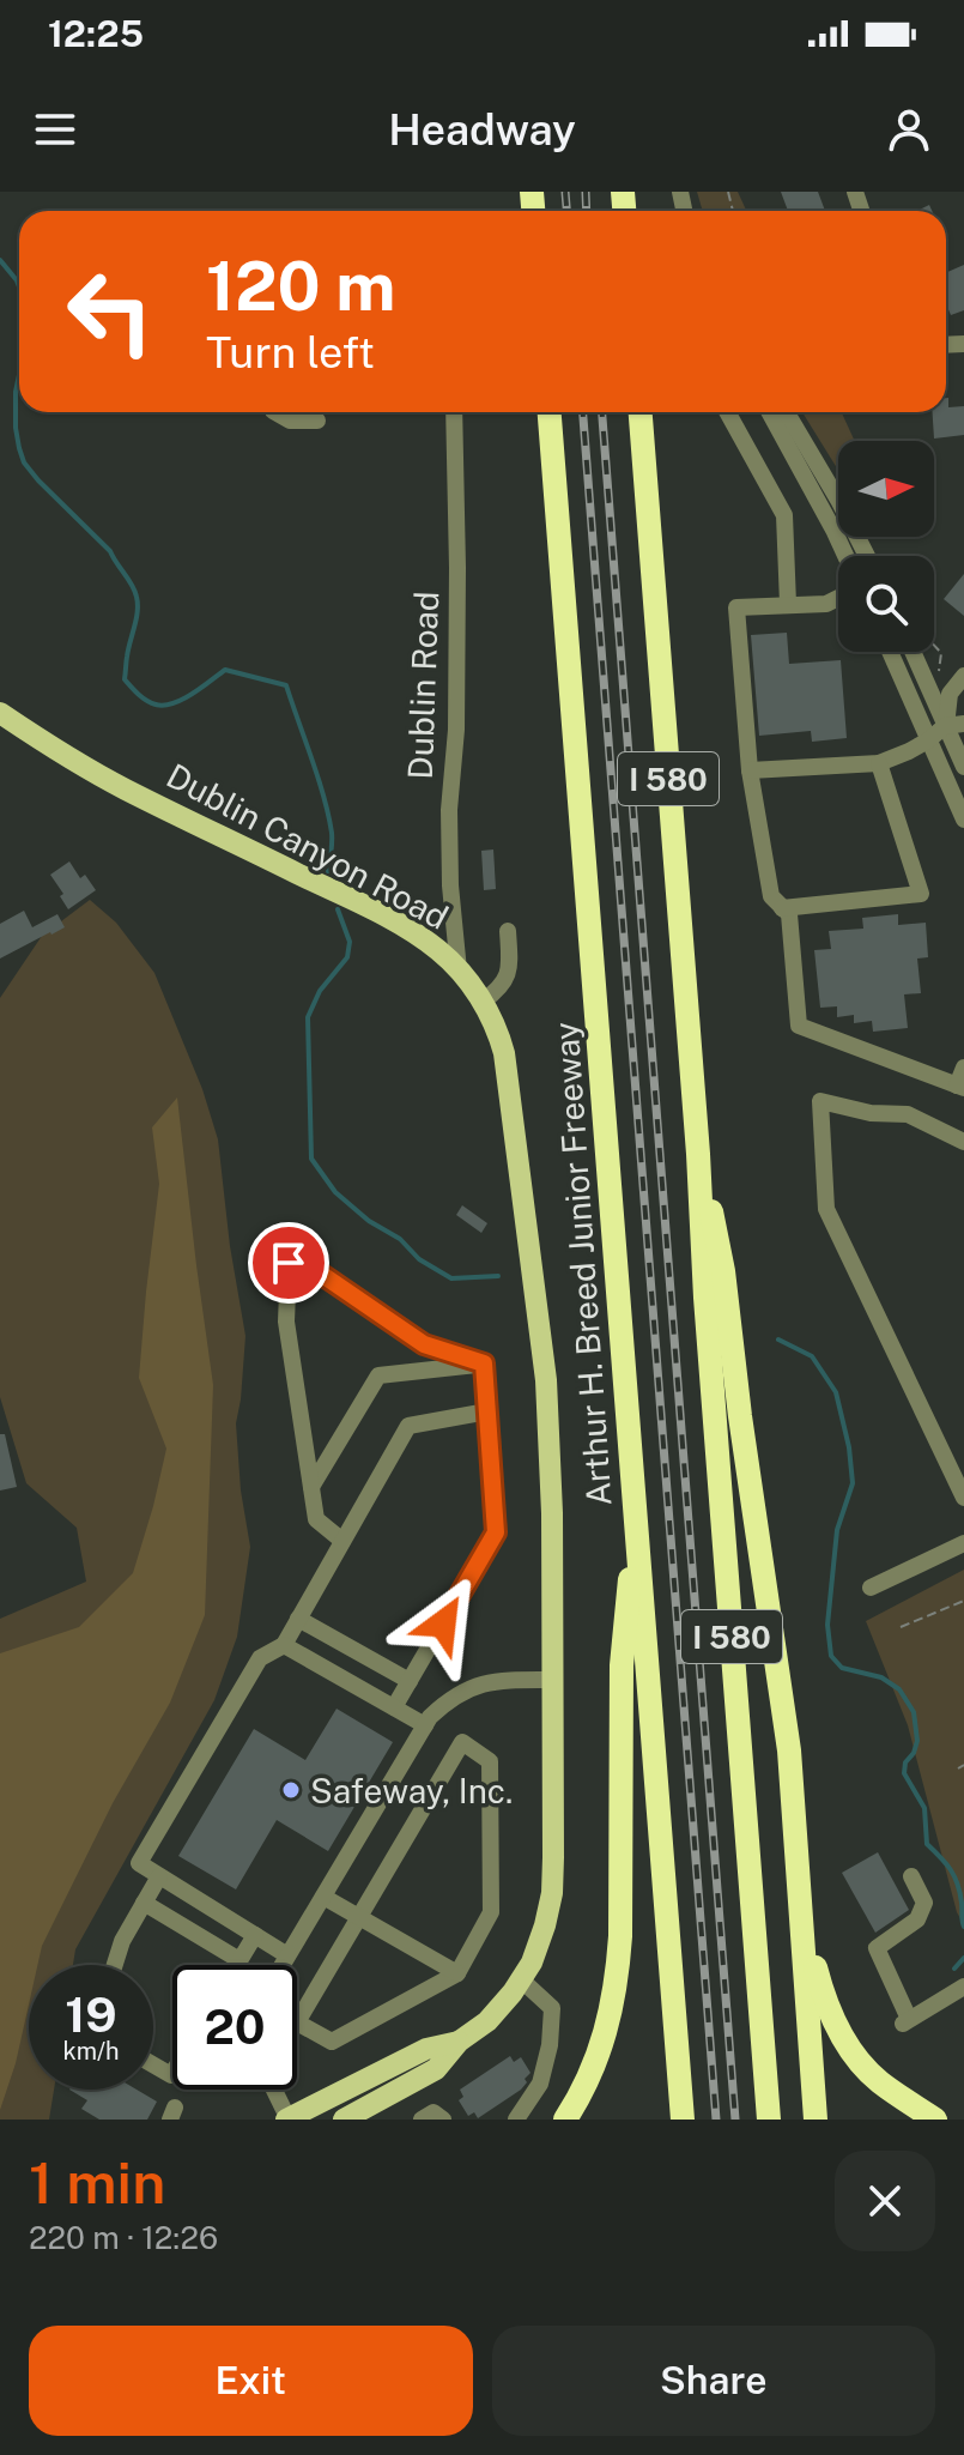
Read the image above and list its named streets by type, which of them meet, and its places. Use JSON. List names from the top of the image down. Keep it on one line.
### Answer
{"streets":{"highway":["I 580","Arthur H. Breed Junior Freeway"],"main road":["Dublin Canyon Road"],"street":["Dublin Road"]},"crossings":[["Dublin Road","Dublin Canyon Road"]],"places":["Safeway, Inc."],"north":"right","page":{"status":"12:25","header":"Headway","turn":["120 m","Turn left"],"speed":"19 km/h","limit":"20","heading":["1 min","220 m · 12:26"],"buttons":["Exit","Share"]}}
